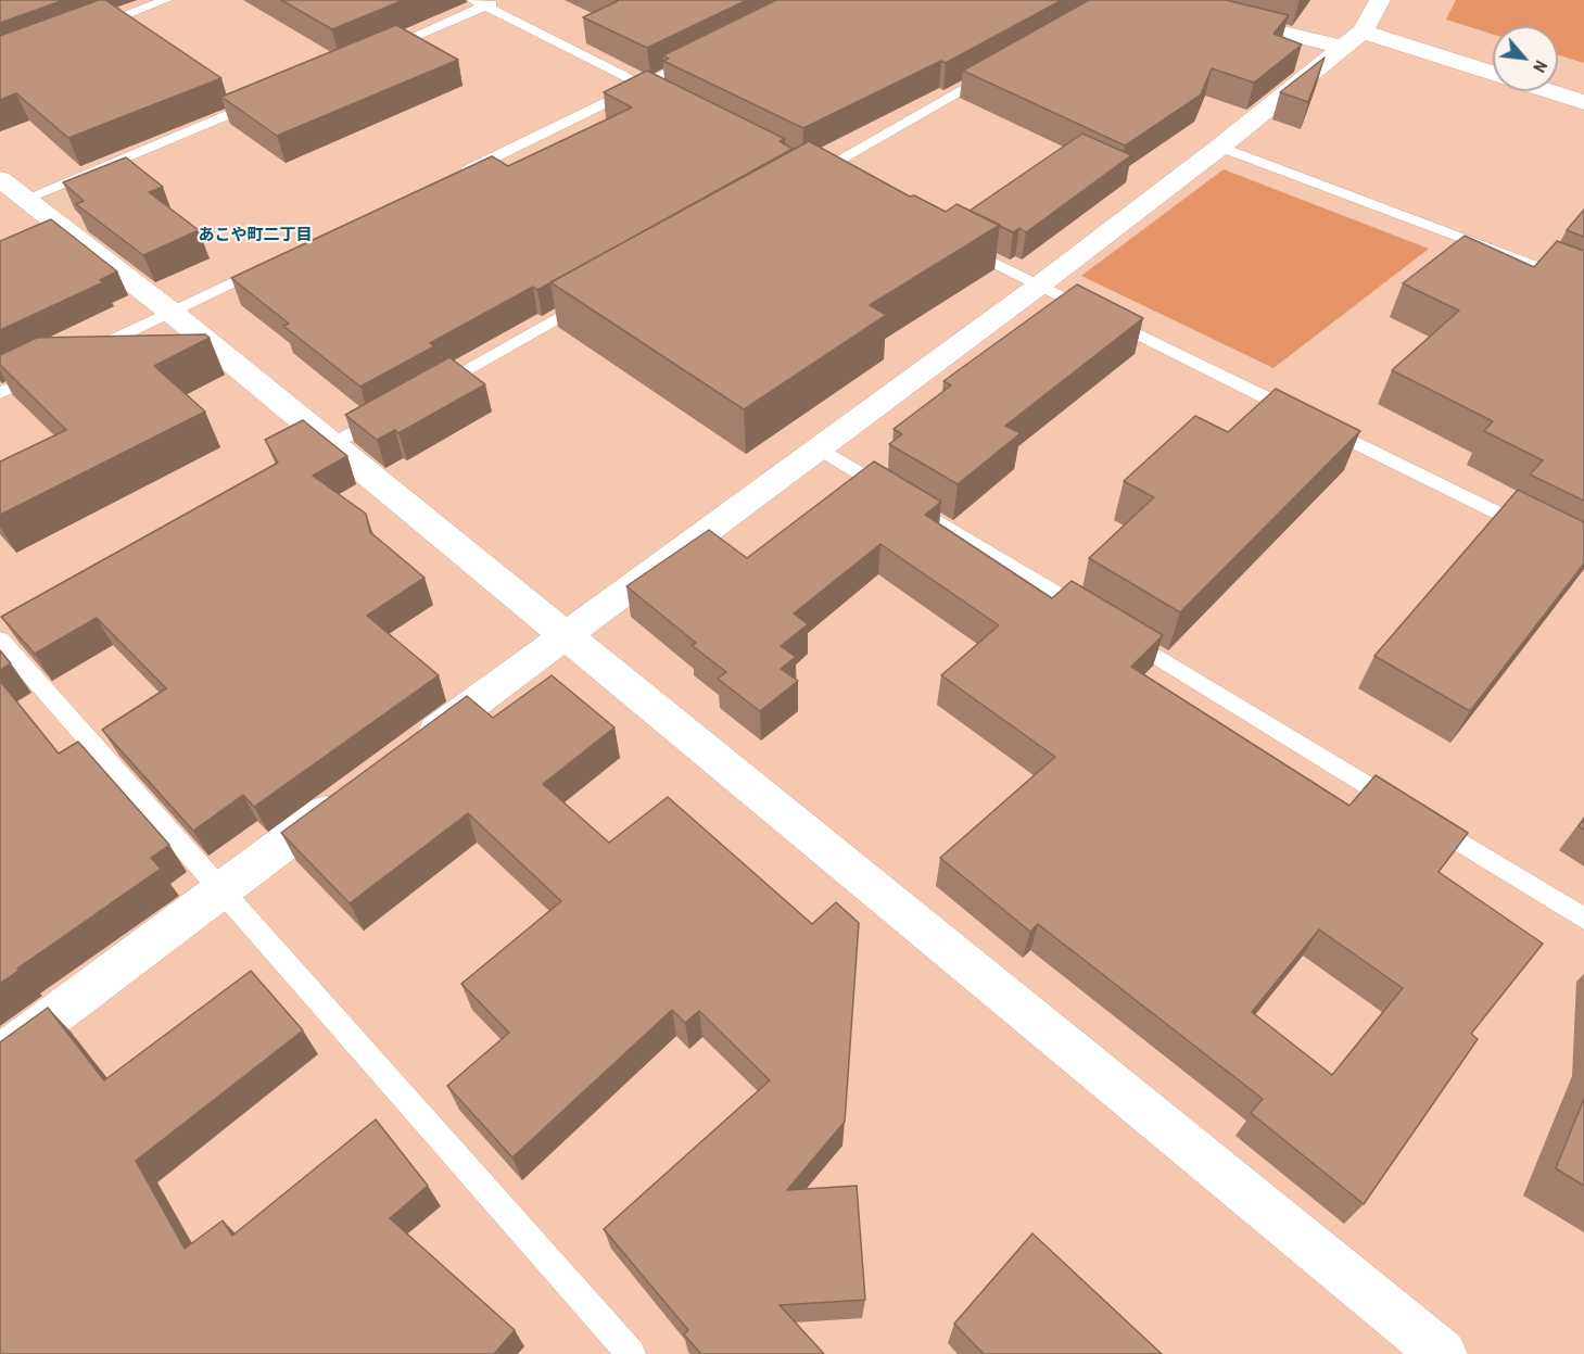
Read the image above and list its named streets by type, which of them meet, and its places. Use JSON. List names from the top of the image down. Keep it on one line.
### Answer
{"districts":["あこや町二丁目"],"north":"bottom right"}
